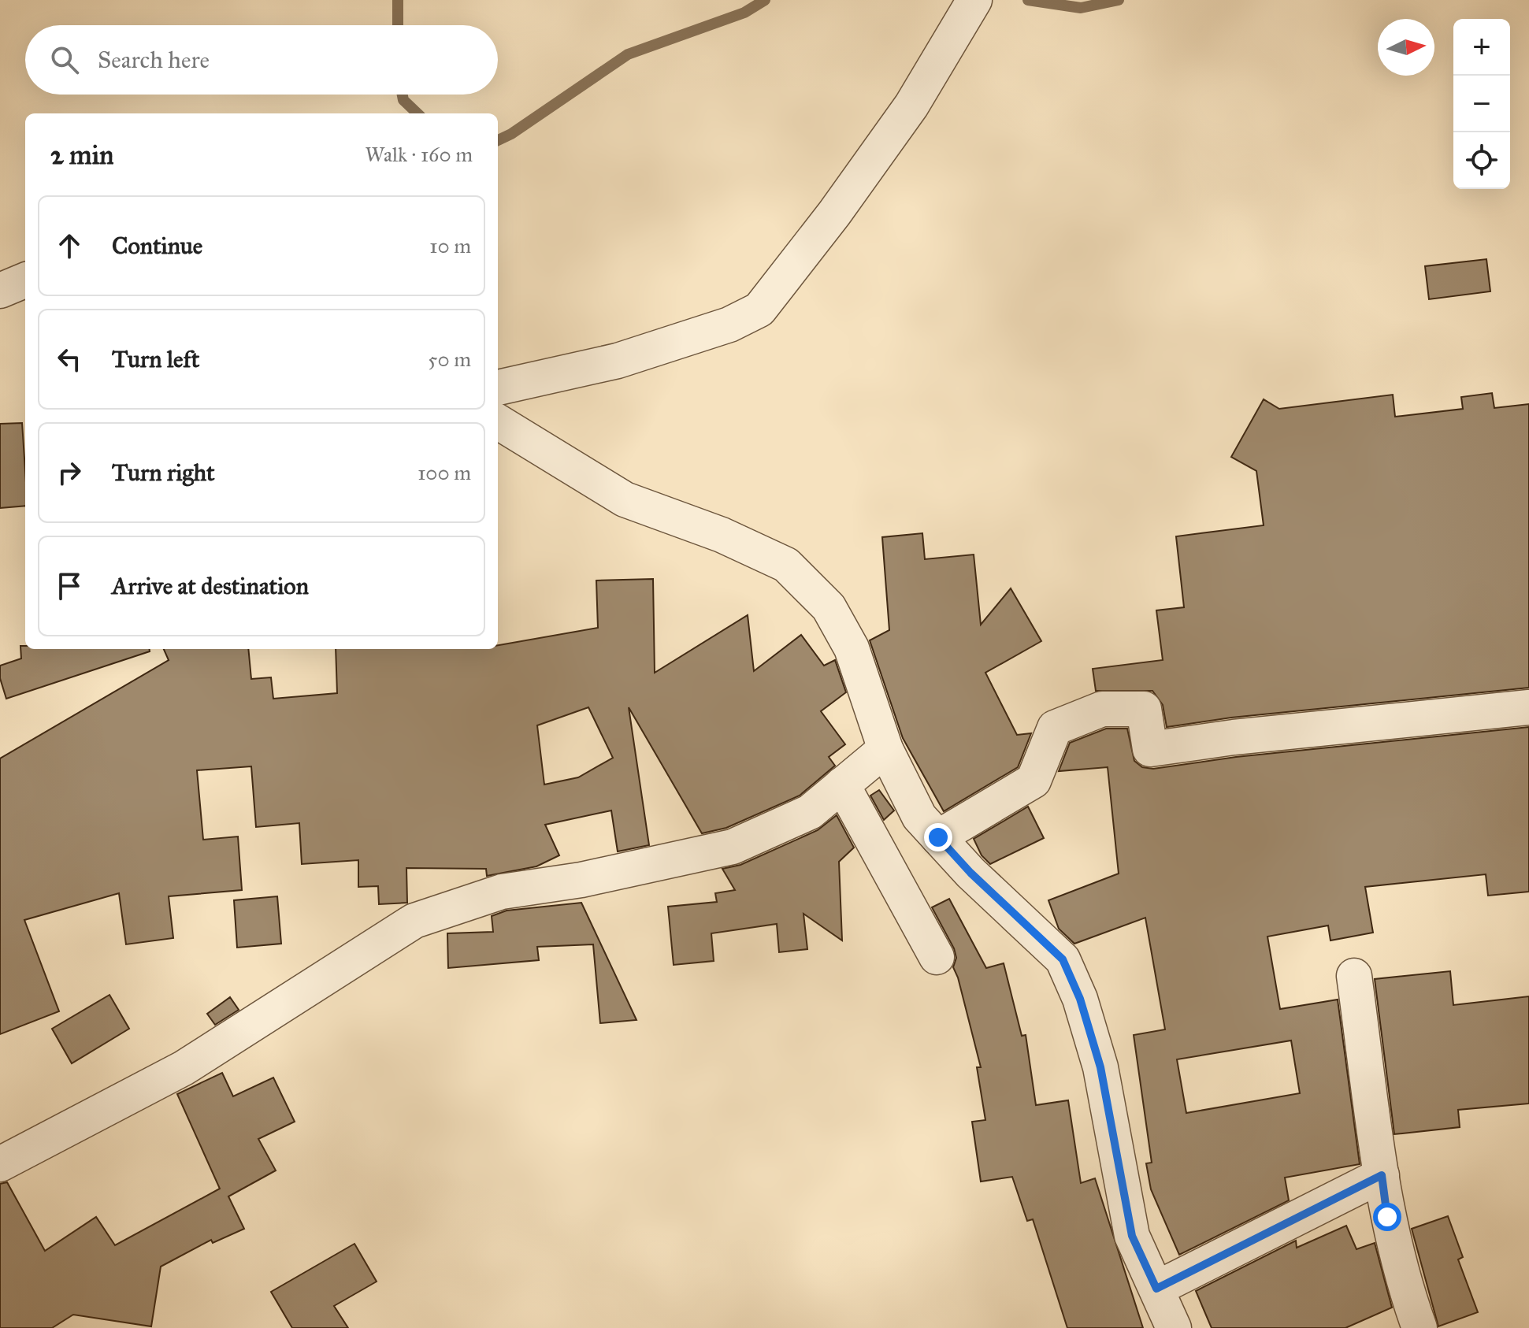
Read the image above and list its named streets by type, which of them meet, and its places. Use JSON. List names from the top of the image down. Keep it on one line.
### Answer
{"north":"right","page":{"map_buttons":["+","−"],"search":"Search here","heading":["2 min","Walk · 160 m"],"list":[["Continue","10 m"],["Turn left","50 m"],["Turn right","100 m"],"Arrive at destination"]}}
